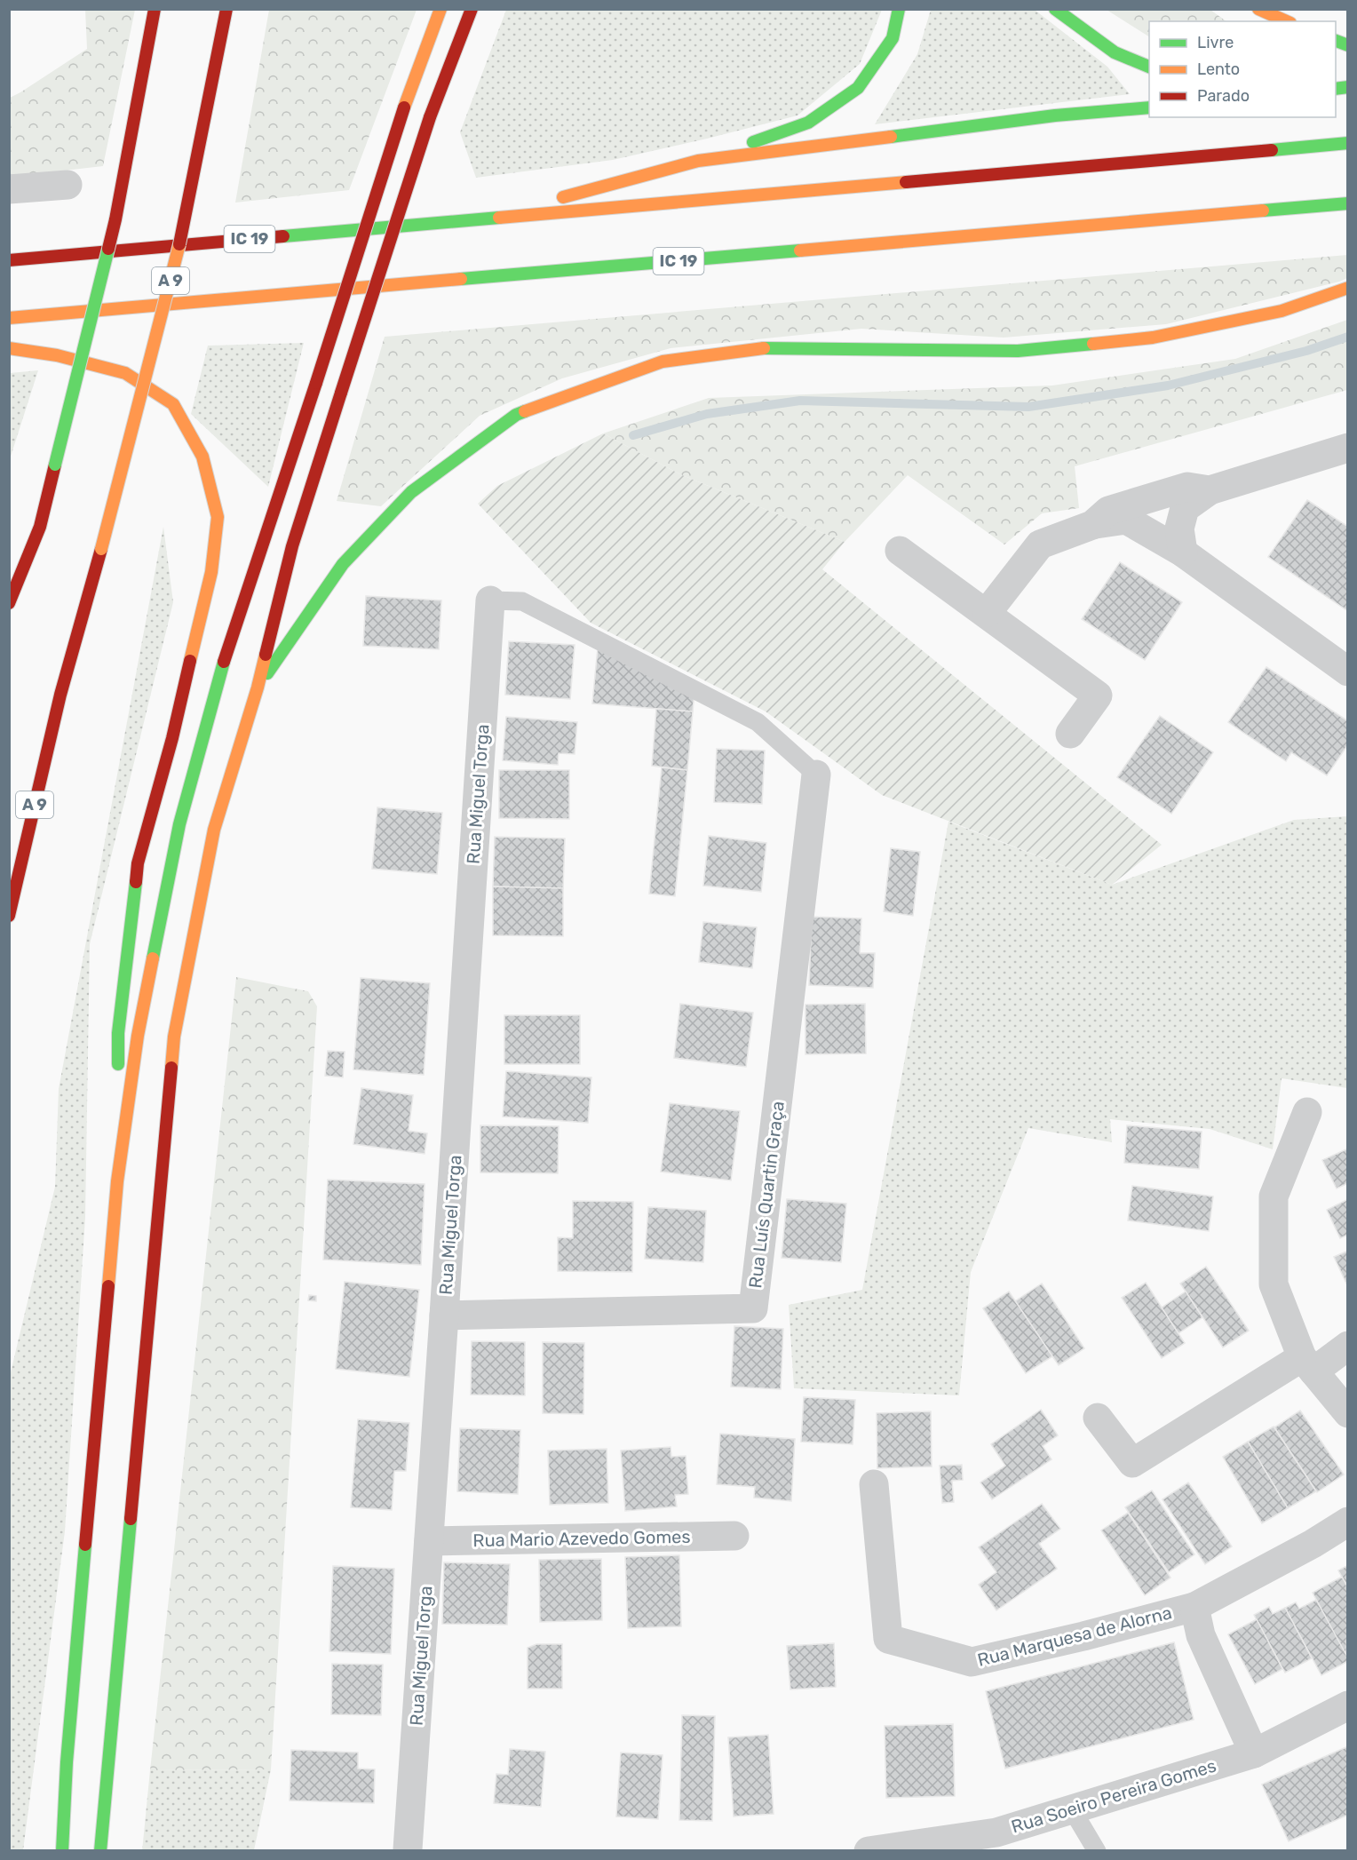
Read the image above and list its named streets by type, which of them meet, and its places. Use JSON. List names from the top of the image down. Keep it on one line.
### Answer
{"streets":{"highway":["IC 19","A 9"],"street":["Rua Miguel Torga","Rua Luís Quartin Graça","Rua Mario Azevedo Gomes","Rua Marquesa de Alorna","Rua Soeiro Pereira Gomes"]},"crossings":[["Rua Miguel Torga","Rua Luís Quartin Graça"],["Rua Miguel Torga","Rua Mario Azevedo Gomes"],["Rua Marquesa de Alorna","Rua Soeiro Pereira Gomes"]],"legend":["Livre","Lento","Parado"]}
